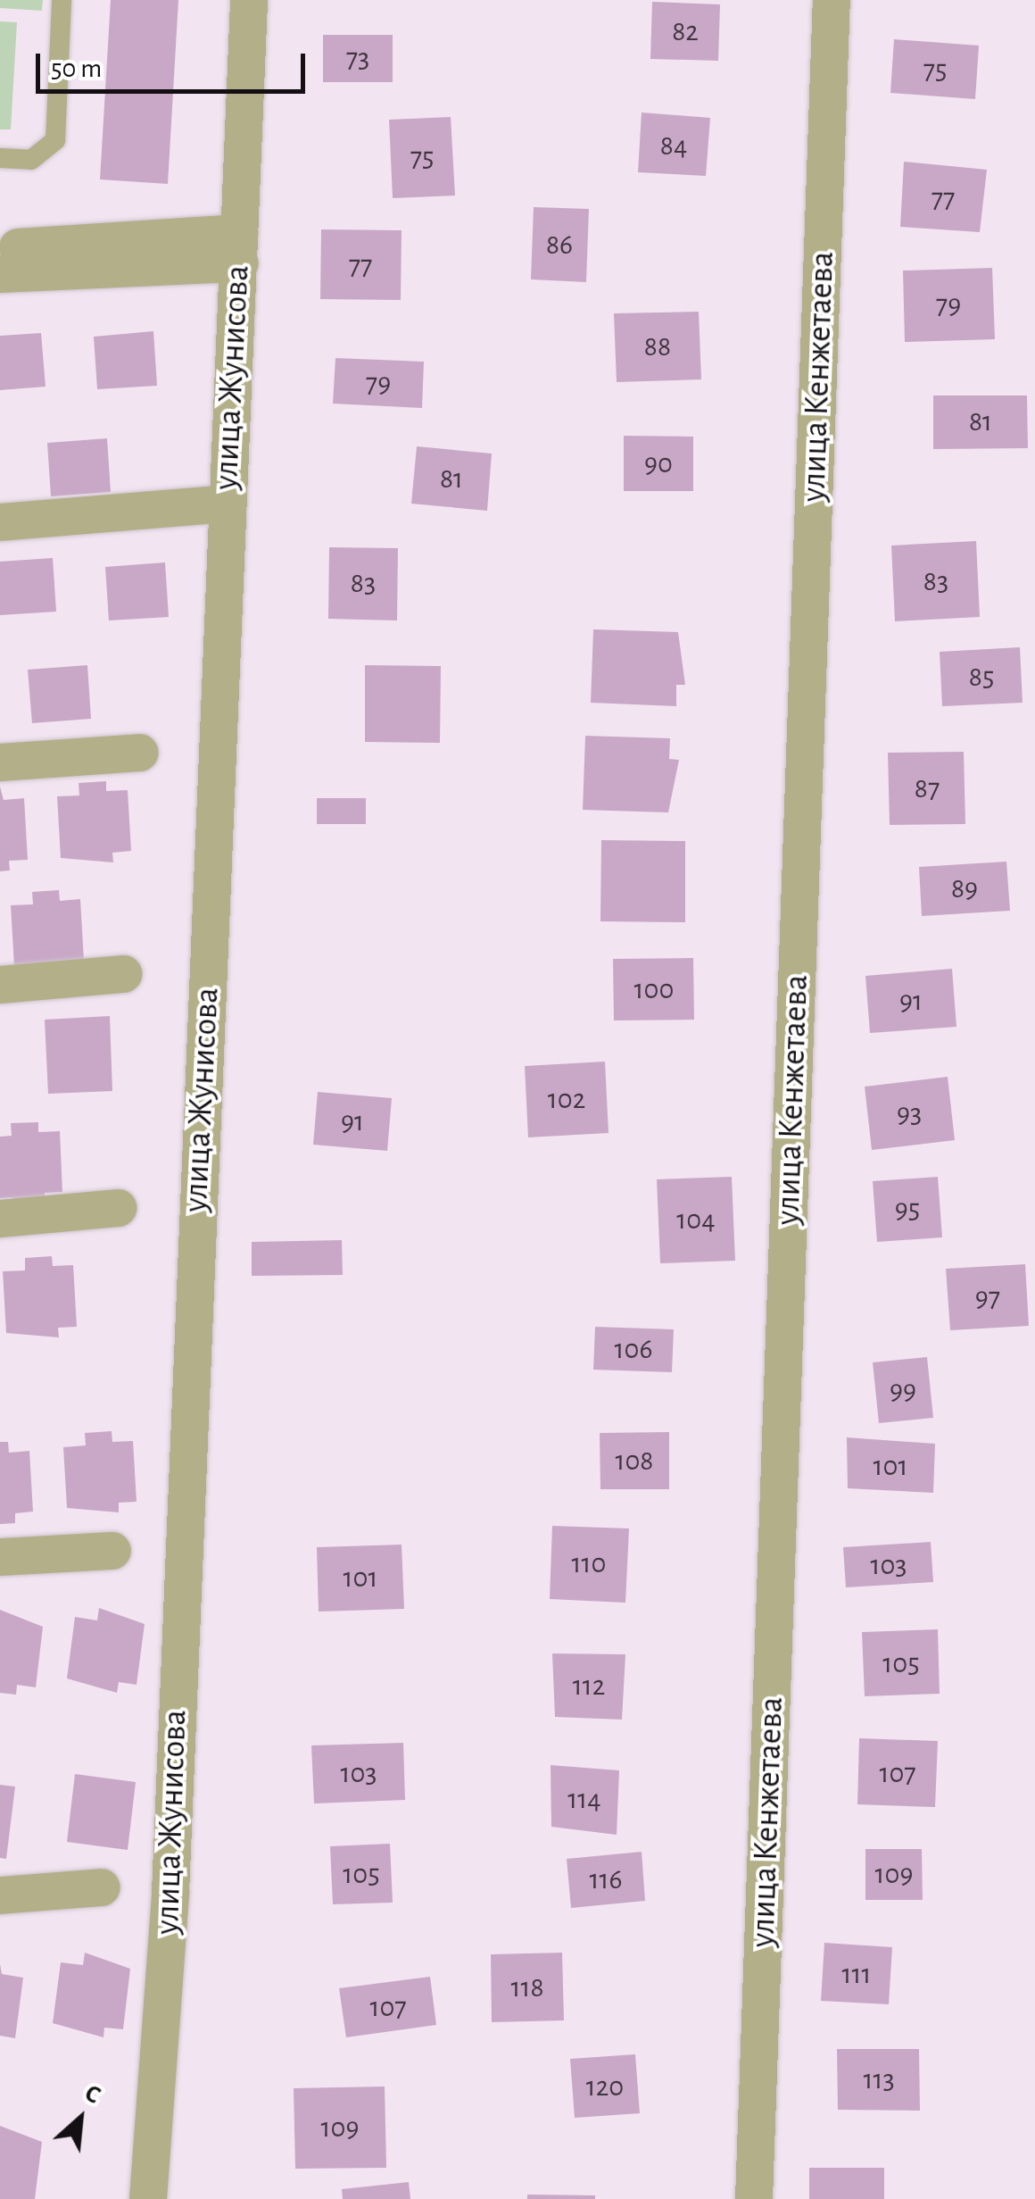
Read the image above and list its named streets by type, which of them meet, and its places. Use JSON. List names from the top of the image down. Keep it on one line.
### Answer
{"streets":{"street":["улица Кенжетаева","улица Жунисова"]},"house_numbers":["82","73","75","84","75","77","86","77","79","88","79","81","90","81","83","83","85","87","89","100","91","102","93","91","95","104","97","106","99","108","101","110","103","101","105","112","103","107","114","105","109","116","111","118","107","113","120","109"],"scale_bar":"50 m","north":"top right"}
